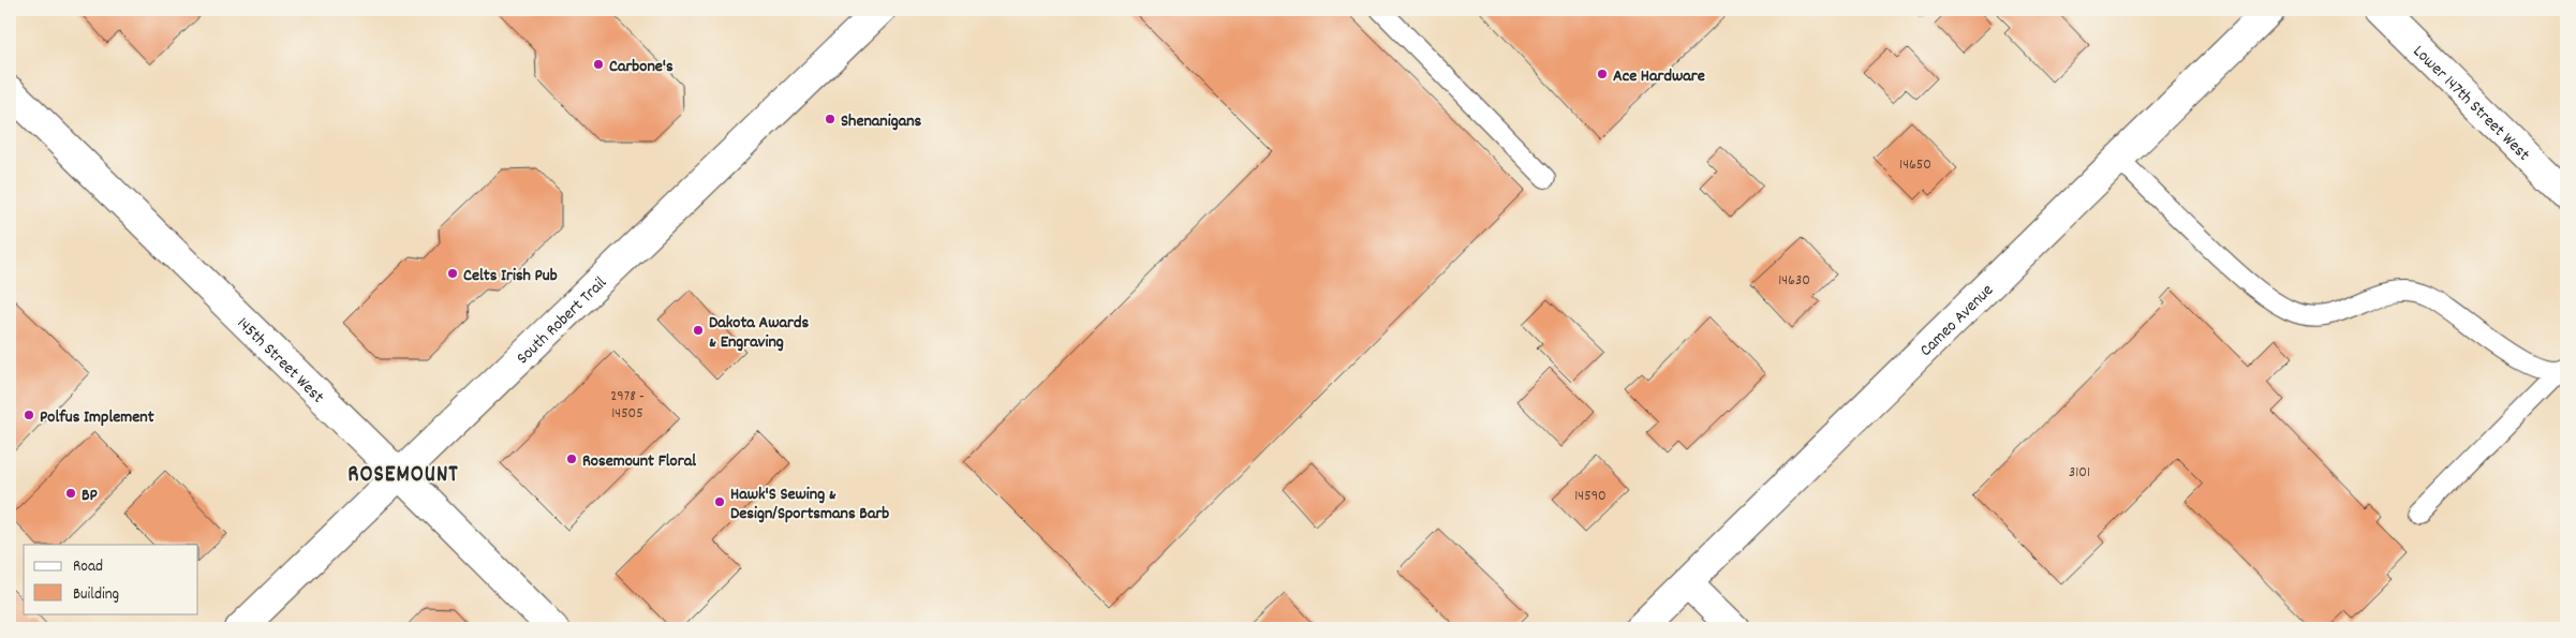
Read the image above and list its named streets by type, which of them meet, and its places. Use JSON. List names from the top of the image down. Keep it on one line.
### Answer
{"streets":{"street":["Lower 147th Street West","South Robert Trail","Cameo Avenue","145th Street West"]},"crossings":[["South Robert Trail","145th Street West"]],"districts":["ROSEMOUNT"],"places":["Carbone's","Ace Hardware","Shenanigans","Celts Irish Pub","Dakota Awards & Engraving","Polfus Implement","Rosemount Floral","BP","Hawk'S Sewing & Design/Sportsmans Barb"],"house_numbers":["14650","14630","2978 - 14505","3101","14590"],"legend":["Road","Building"]}
